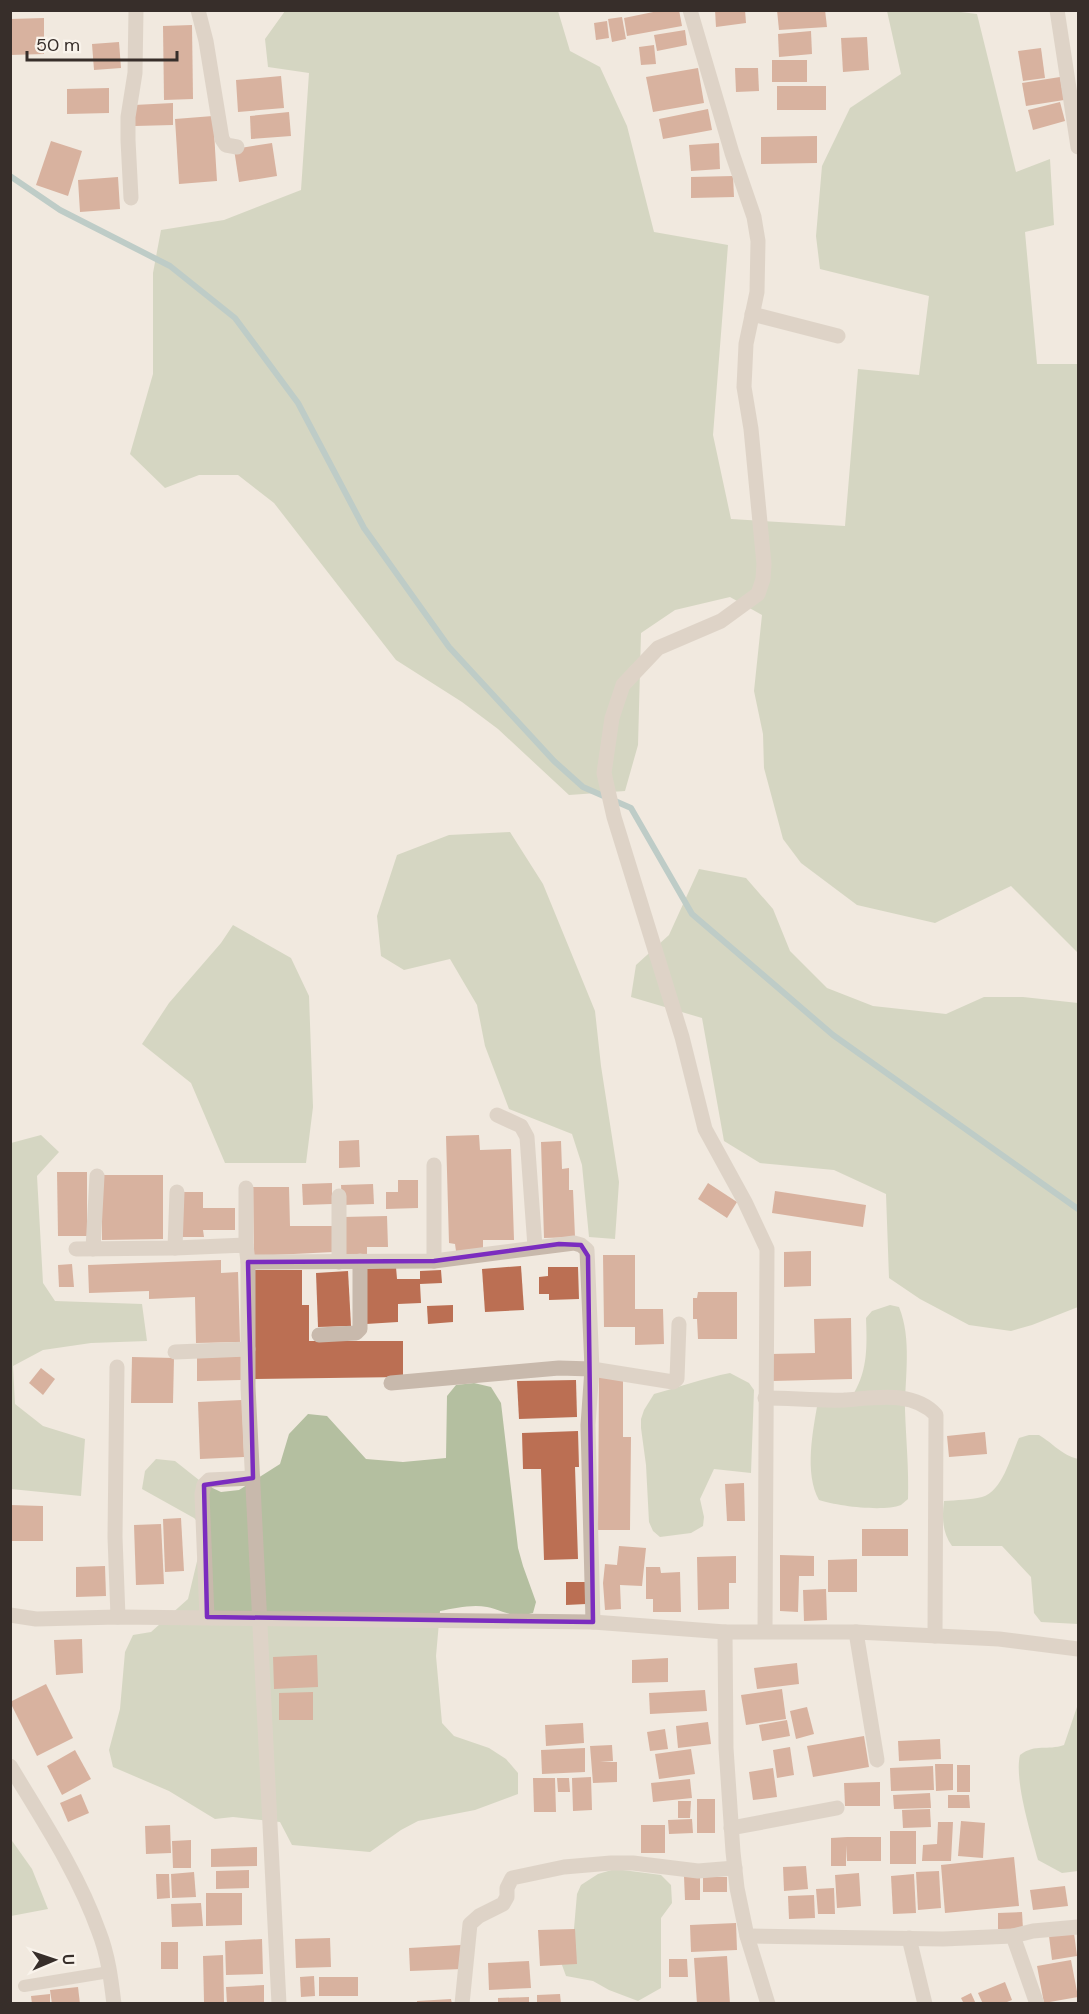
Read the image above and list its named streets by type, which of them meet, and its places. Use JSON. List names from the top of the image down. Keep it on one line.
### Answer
{"scale_bar":"50 m","north":"right"}
